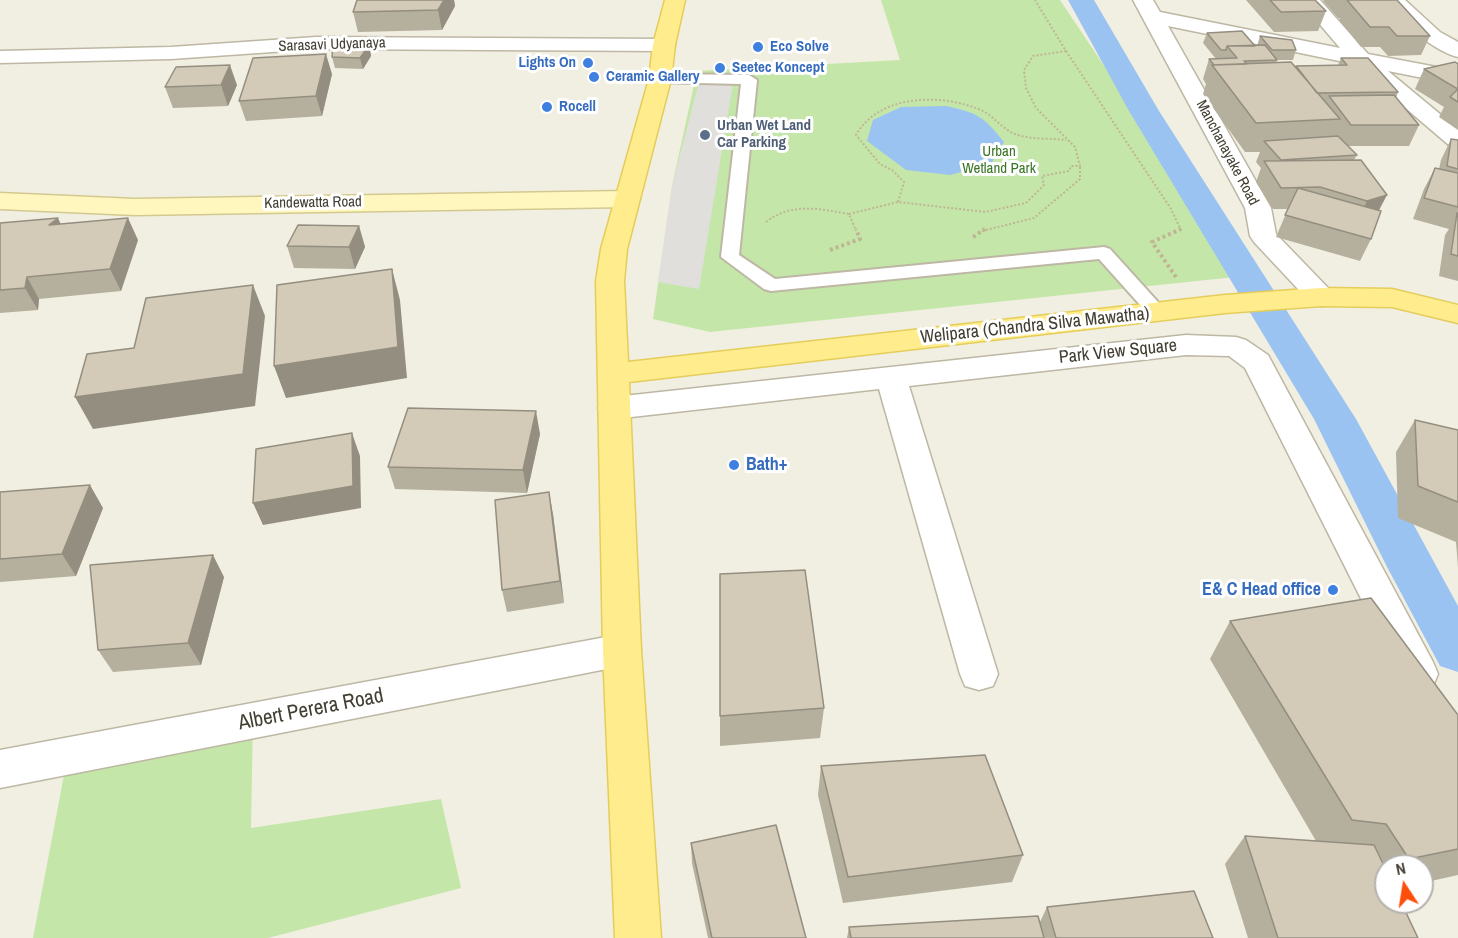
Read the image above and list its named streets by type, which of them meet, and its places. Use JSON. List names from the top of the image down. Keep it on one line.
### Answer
{"streets":{"main road":["Welipara (Chandra Silva Mawatha)"],"street":["Sarasavi Udyanaya","Manchanayake Road","Kandewatta Road","Park View Square","Albert Perera Road"]},"crossings":[["Manchanayake Road","Welipara (Chandra Silva Mawatha)"],["Welipara (Chandra Silva Mawatha)","Park View Square"]],"parks":["Urban Wetland Park"],"places":["Eco Solve","Lights On","Seetec Koncept","Ceramic Gallery","Rocell","Urban Wet Land Car Parking","Bath+","E& C Head office"],"north":"top"}
